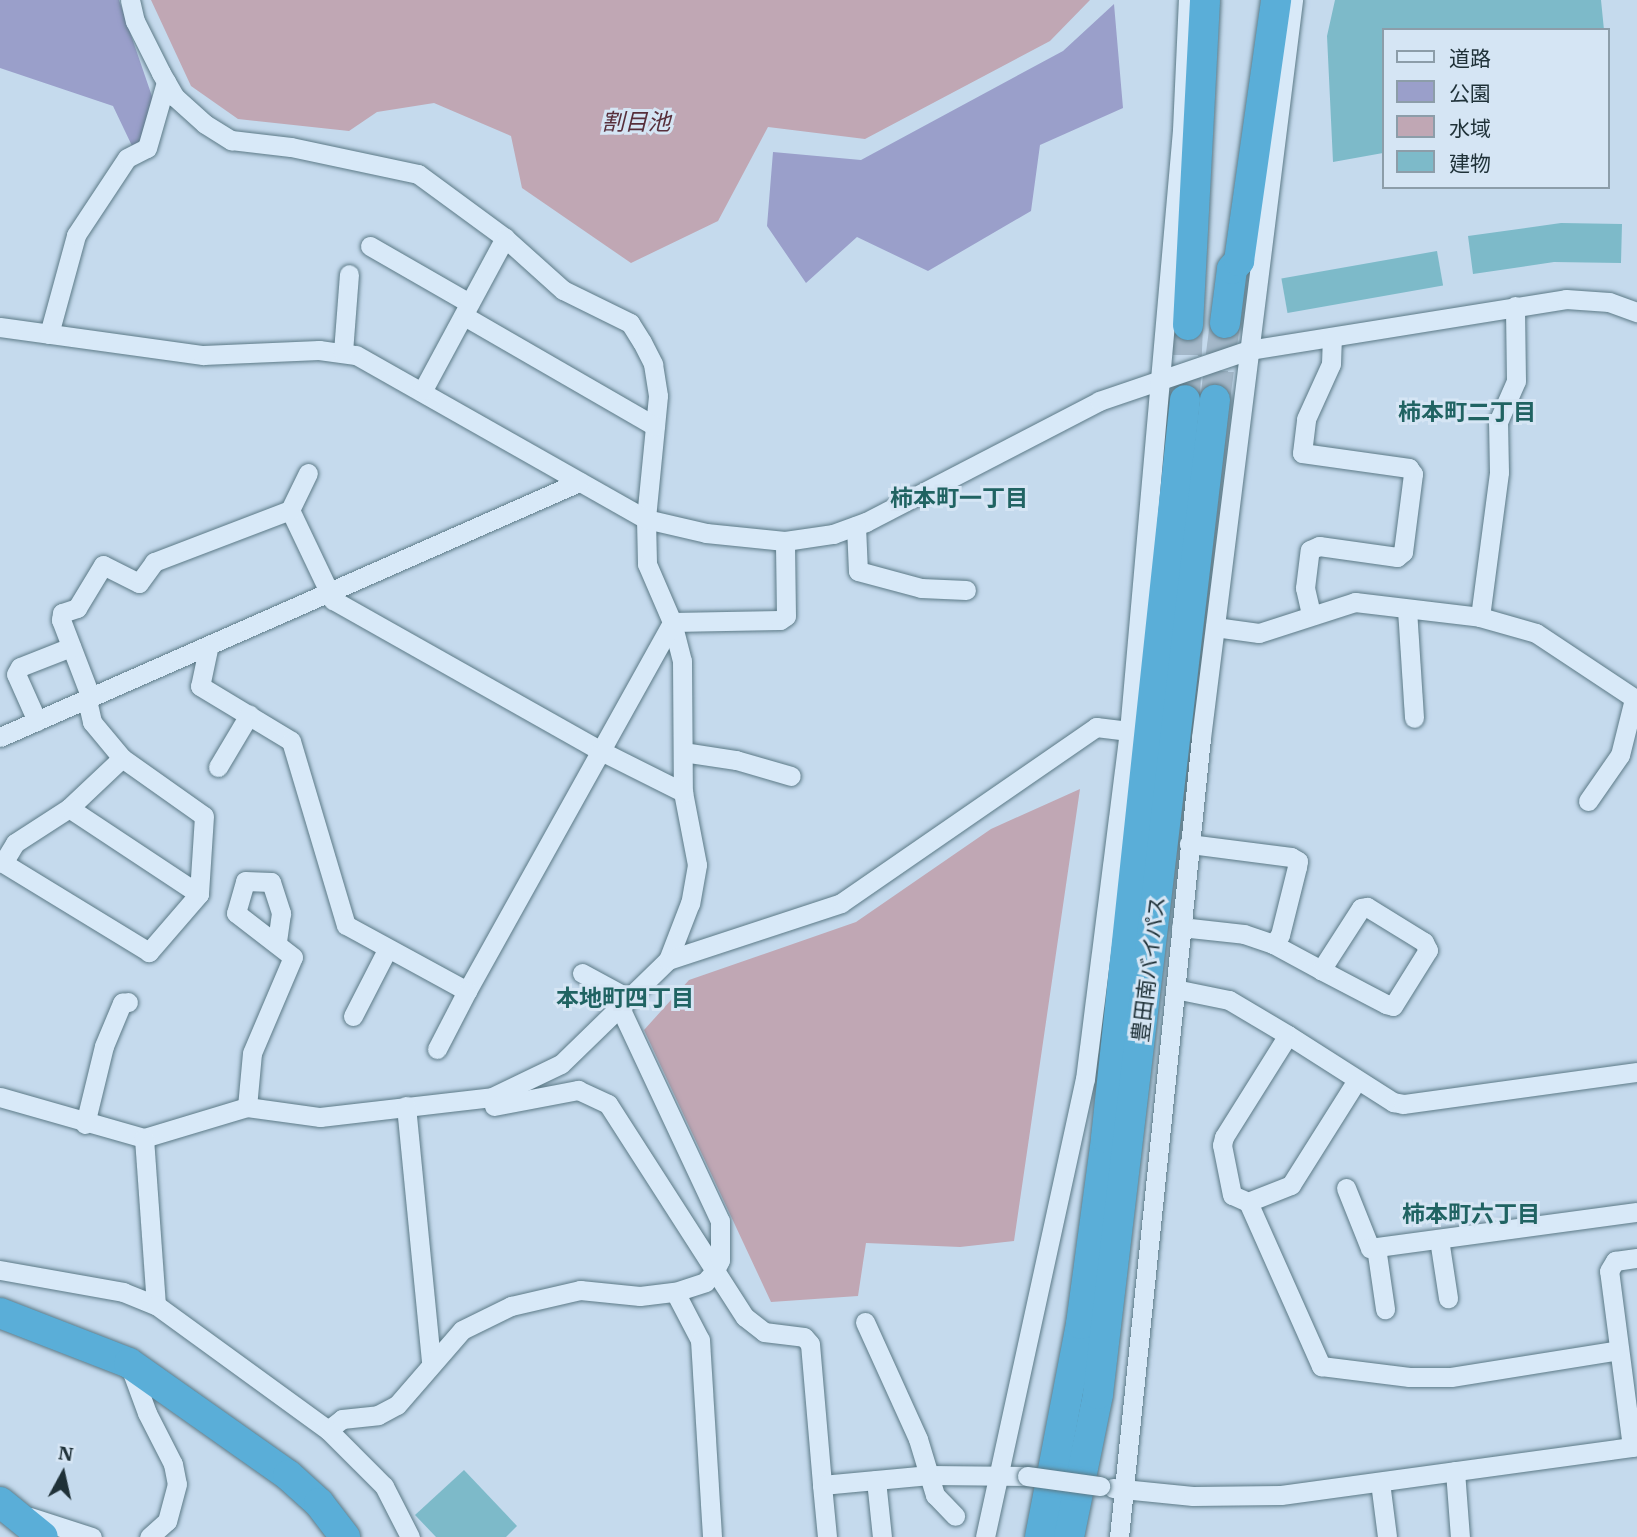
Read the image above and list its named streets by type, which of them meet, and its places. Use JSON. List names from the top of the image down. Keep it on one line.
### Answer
{"streets":{"highway":["豊田南バイパス"]},"districts":["柿本町二丁目","柿本町一丁目","本地町四丁目","柿本町六丁目"],"water":["割目池"],"legend":["道路","公園","水域","建物"],"north":"top"}
